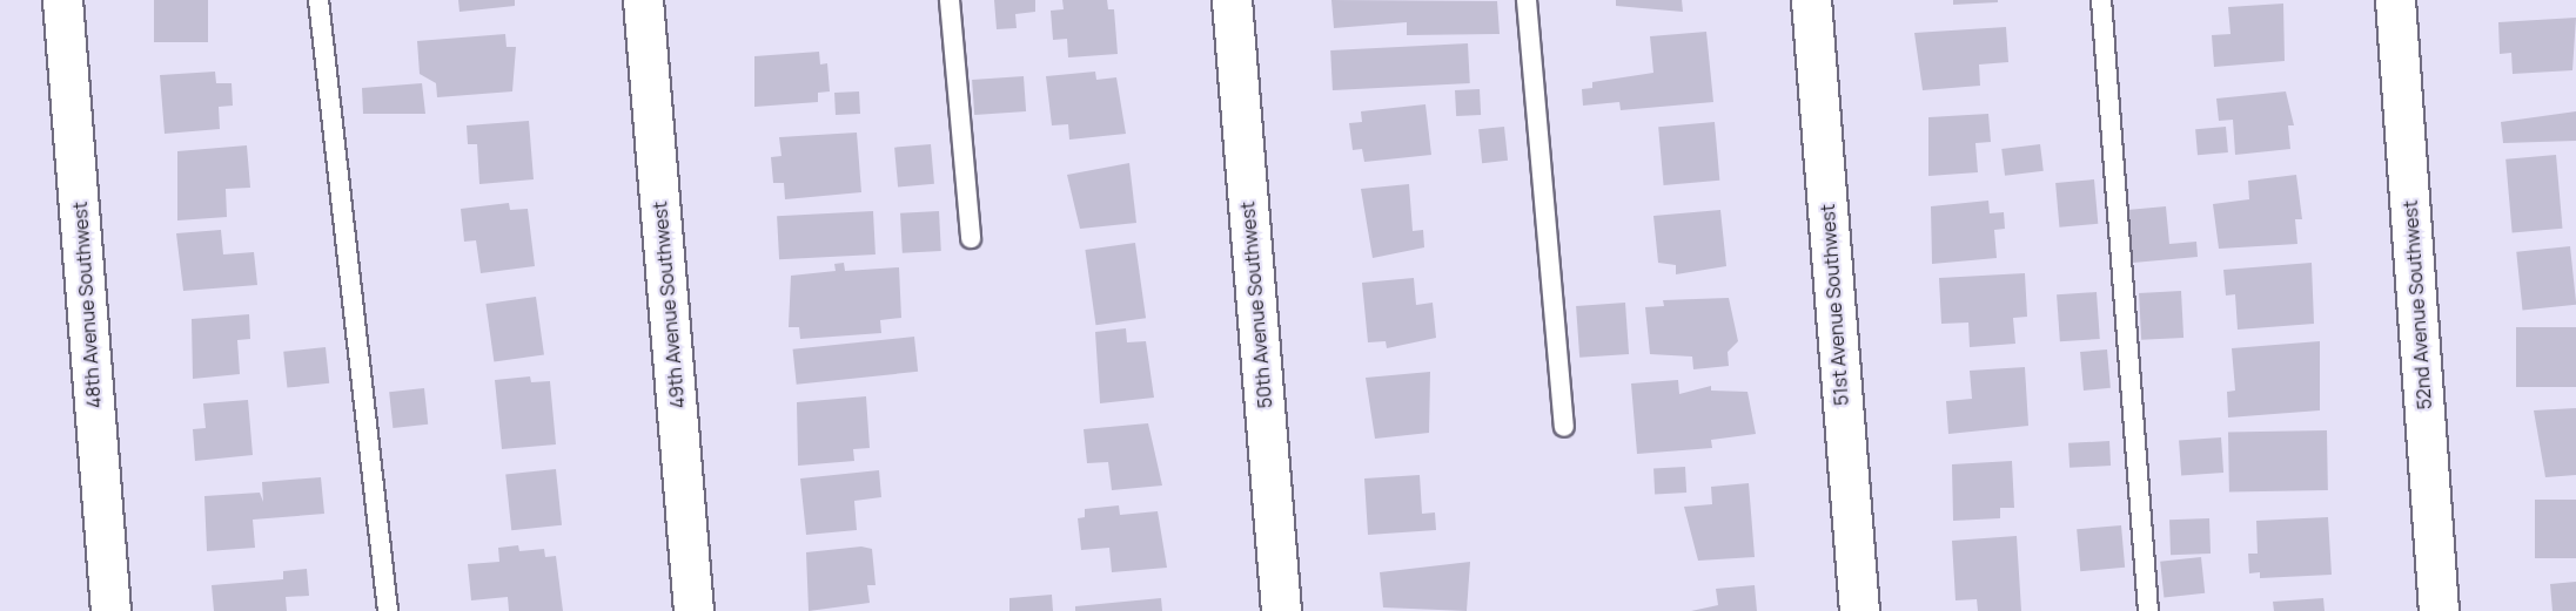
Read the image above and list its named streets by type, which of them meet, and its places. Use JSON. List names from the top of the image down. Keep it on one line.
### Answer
{"streets":{"street":["48th Avenue Southwest","49th Avenue Southwest","50th Avenue Southwest","51st Avenue Southwest","52nd Avenue Southwest"]}}
